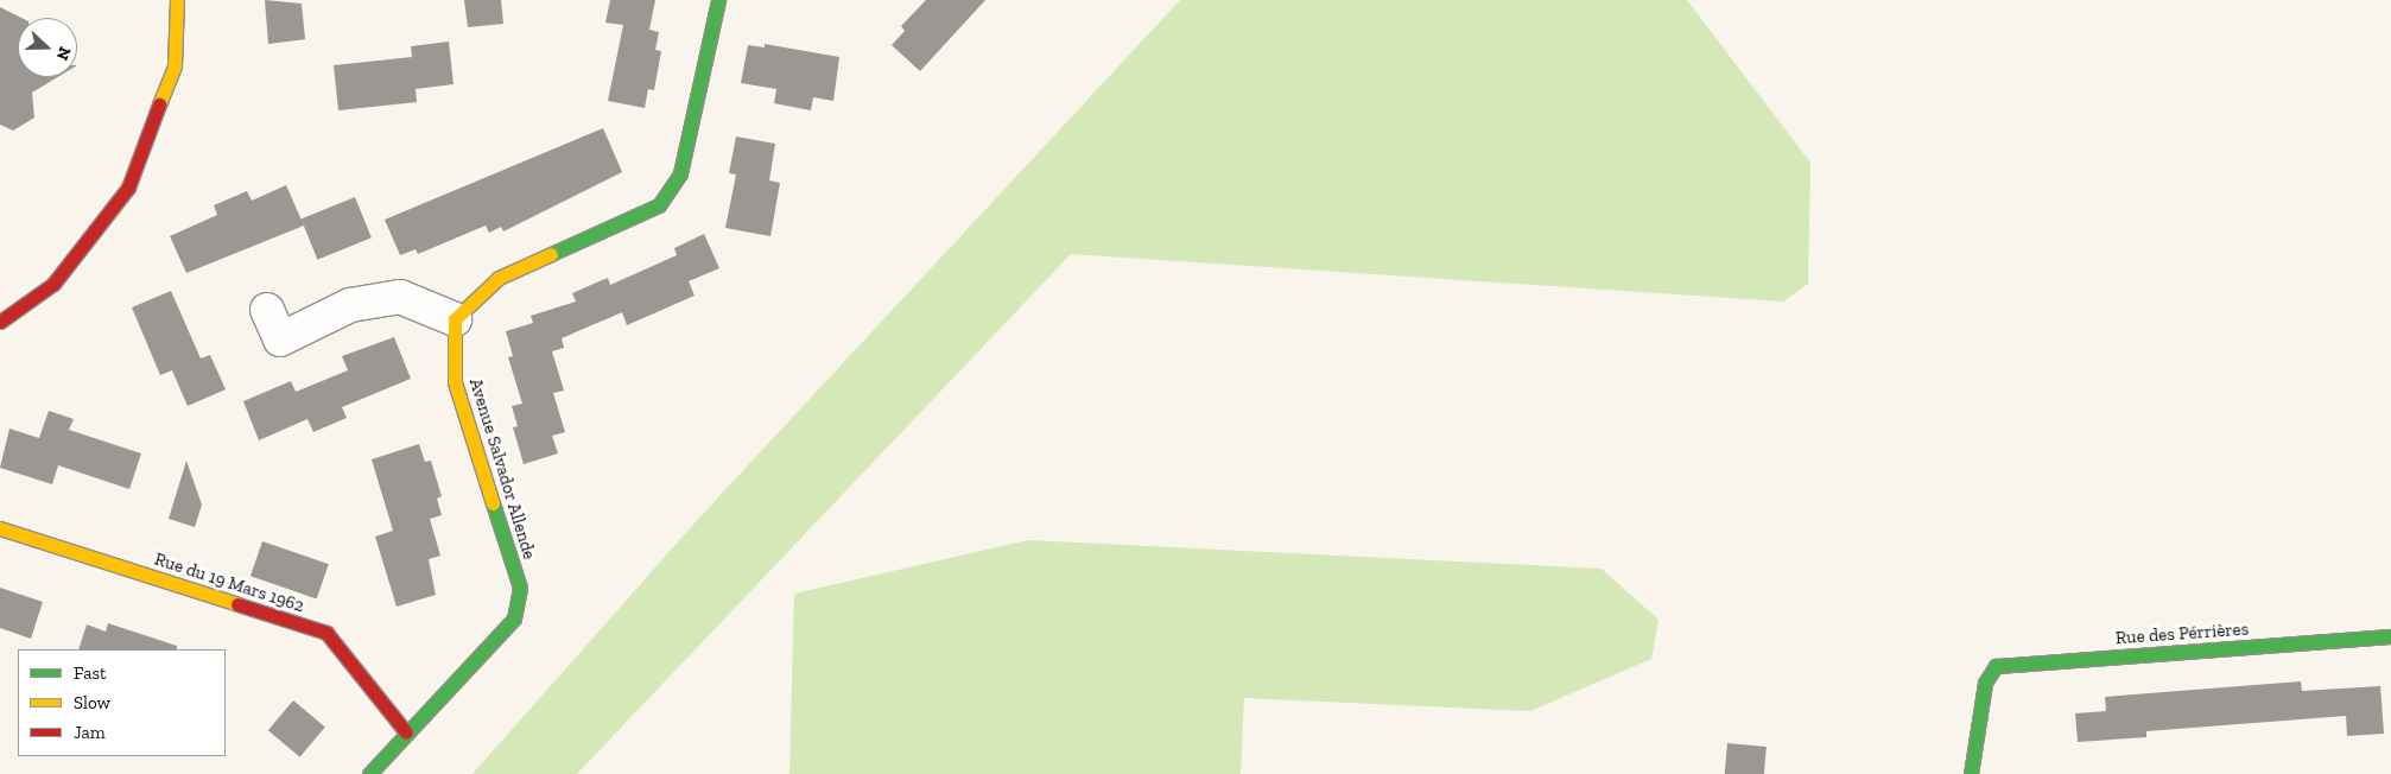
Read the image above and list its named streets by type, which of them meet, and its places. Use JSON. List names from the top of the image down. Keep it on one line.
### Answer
{"streets":{"street":["Avenue Salvador Allende","Rue du 19 Mars 1962","Rue des Pérrières"]},"crossings":[["Avenue Salvador Allende","Rue du 19 Mars 1962"]],"legend":["Fast","Slow","Jam"],"north":"right"}
